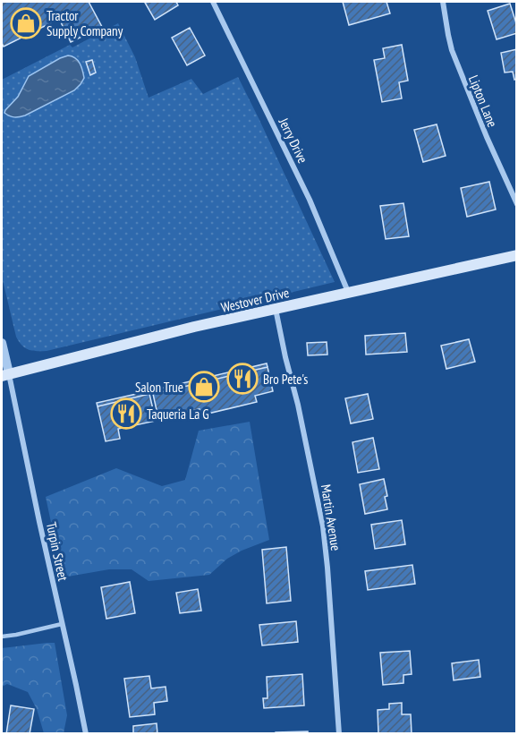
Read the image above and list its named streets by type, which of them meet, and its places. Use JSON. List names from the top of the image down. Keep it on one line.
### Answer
{"streets":{"main road":["Westover Drive"],"street":["Lipton Lane","Jerry Drive","Martin Avenue","Turpin Street"]},"crossings":[["Jerry Drive","Westover Drive"],["Westover Drive","Martin Avenue"],["Westover Drive","Turpin Street"]],"places":{"shop":["Tractor Supply Company","Salon True"],"restaurant":["Bro Pete's","Taqueria La G"]}}
